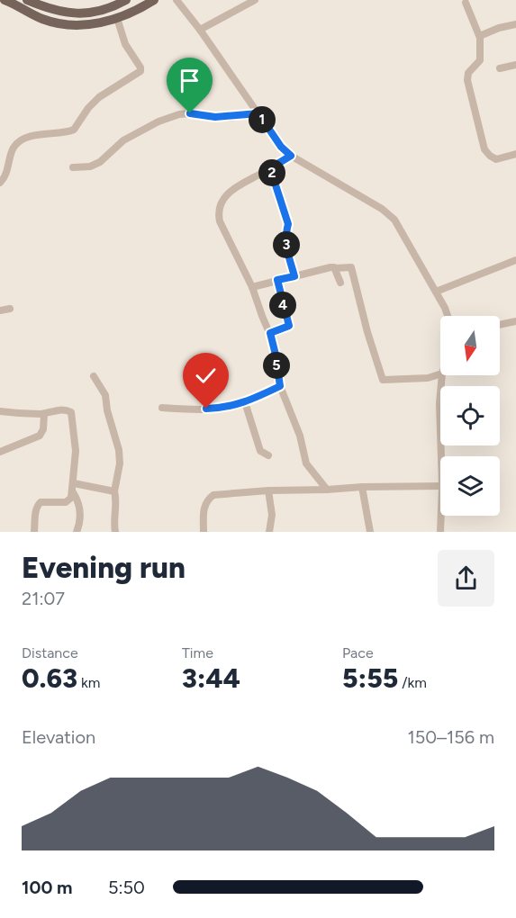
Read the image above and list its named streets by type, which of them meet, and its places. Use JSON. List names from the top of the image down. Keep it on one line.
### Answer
{"north":"bottom","page":{"pins":["1","2","3","4","5"],"heading":["Evening run","21:07"],"stats":[["Distance","0.63 km"],["Time","3:44"],["Pace","5:55 /km"]],"chart":["Elevation","150–156 m"],"list":[{"name":"100 m","note":"5:50"}]}}
